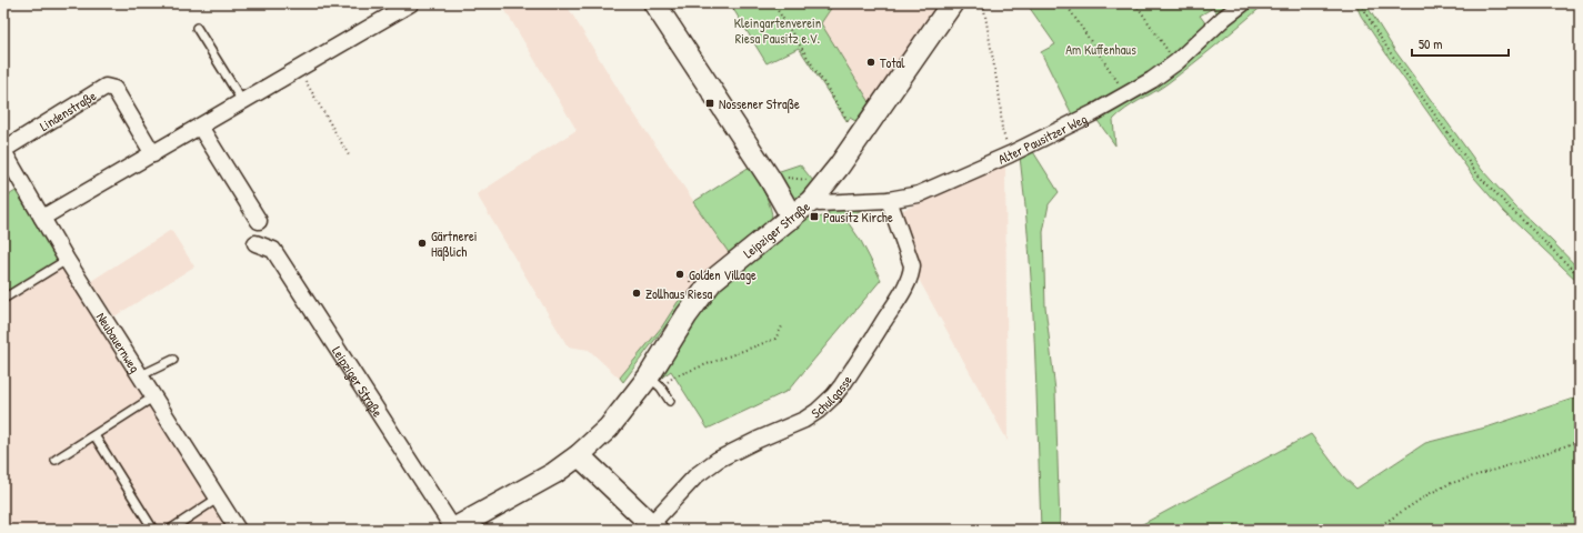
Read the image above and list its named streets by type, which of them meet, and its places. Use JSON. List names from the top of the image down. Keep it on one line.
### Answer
{"streets":{"street":["Lindenstraße","Alter Pausitzer Weg","Leipziger Straße","Neubauernweg","Schulgasse"]},"crossings":[["Lindenstraße","Neubauernweg"],["Alter Pausitzer Weg","Leipziger Straße"],["Alter Pausitzer Weg","Schulgasse"]],"parks":["Kleingartenverein Riesa Pausitz e.V.","Am Kuffenhaus"],"places":{"other":["Total","Gärtnerei Häßlich","Golden Village","Zollhaus Riesa"],"transit":["Nossener Straße","Pausitz Kirche"]},"scale_bar":"50 m"}
